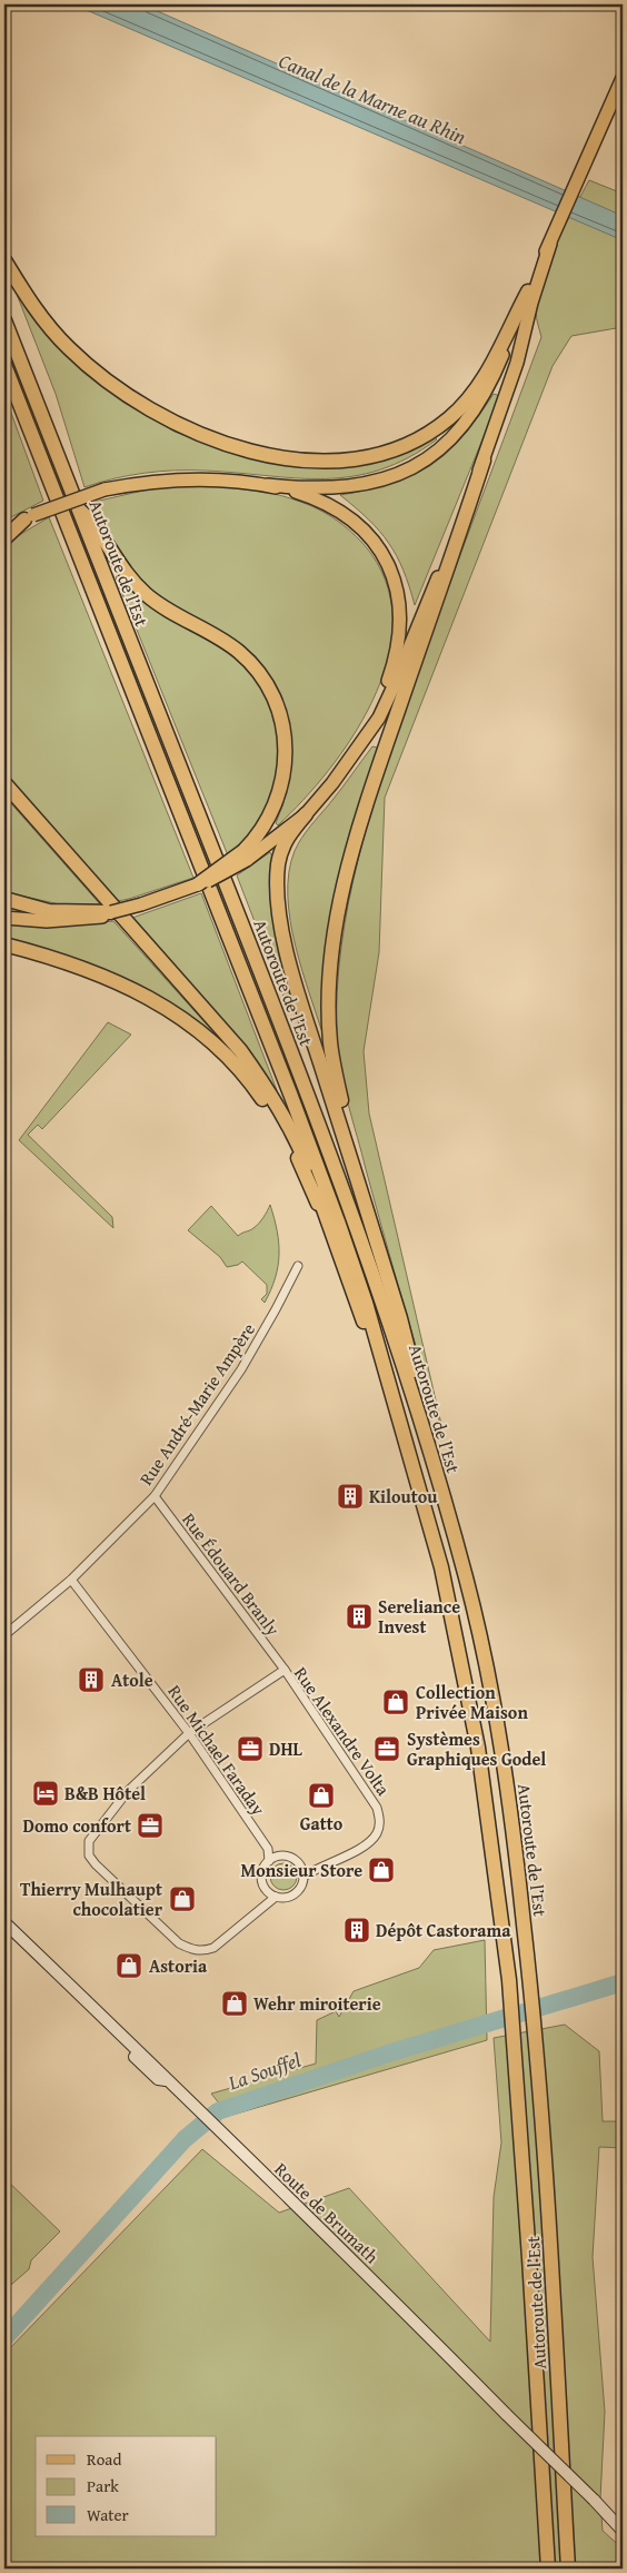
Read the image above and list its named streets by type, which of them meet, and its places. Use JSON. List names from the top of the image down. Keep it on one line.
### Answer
{"streets":{"highway":["Autoroute de l’Est"],"main road":["Route de Brumath"],"street":["Rue André-Marie Ampère","Rue Édouard Branly","Rue Alexandre Volta","Rue Michael Faraday"]},"crossings":[["Rue André-Marie Ampère","Rue Édouard Branly"],["Rue André-Marie Ampère","Rue Michael Faraday"],["Rue Édouard Branly","Rue Alexandre Volta"],["Rue Alexandre Volta","Rue Michael Faraday"]],"water":["Canal de la Marne au Rhin","La Souffel"],"places":{"building":["Kiloutou","Sereliance Invest","Atole","Dépôt Castorama"],"shop":["Collection Privée Maison","Gatto","Monsieur Store","Thierry Mulhaupt chocolatier","Astoria","Wehr miroiterie"],"office":["DHL","Systèmes Graphiques Godel","Domo confort"],"hotel":["B&B Hôtel"]},"legend":["Road","Park","Water"]}
